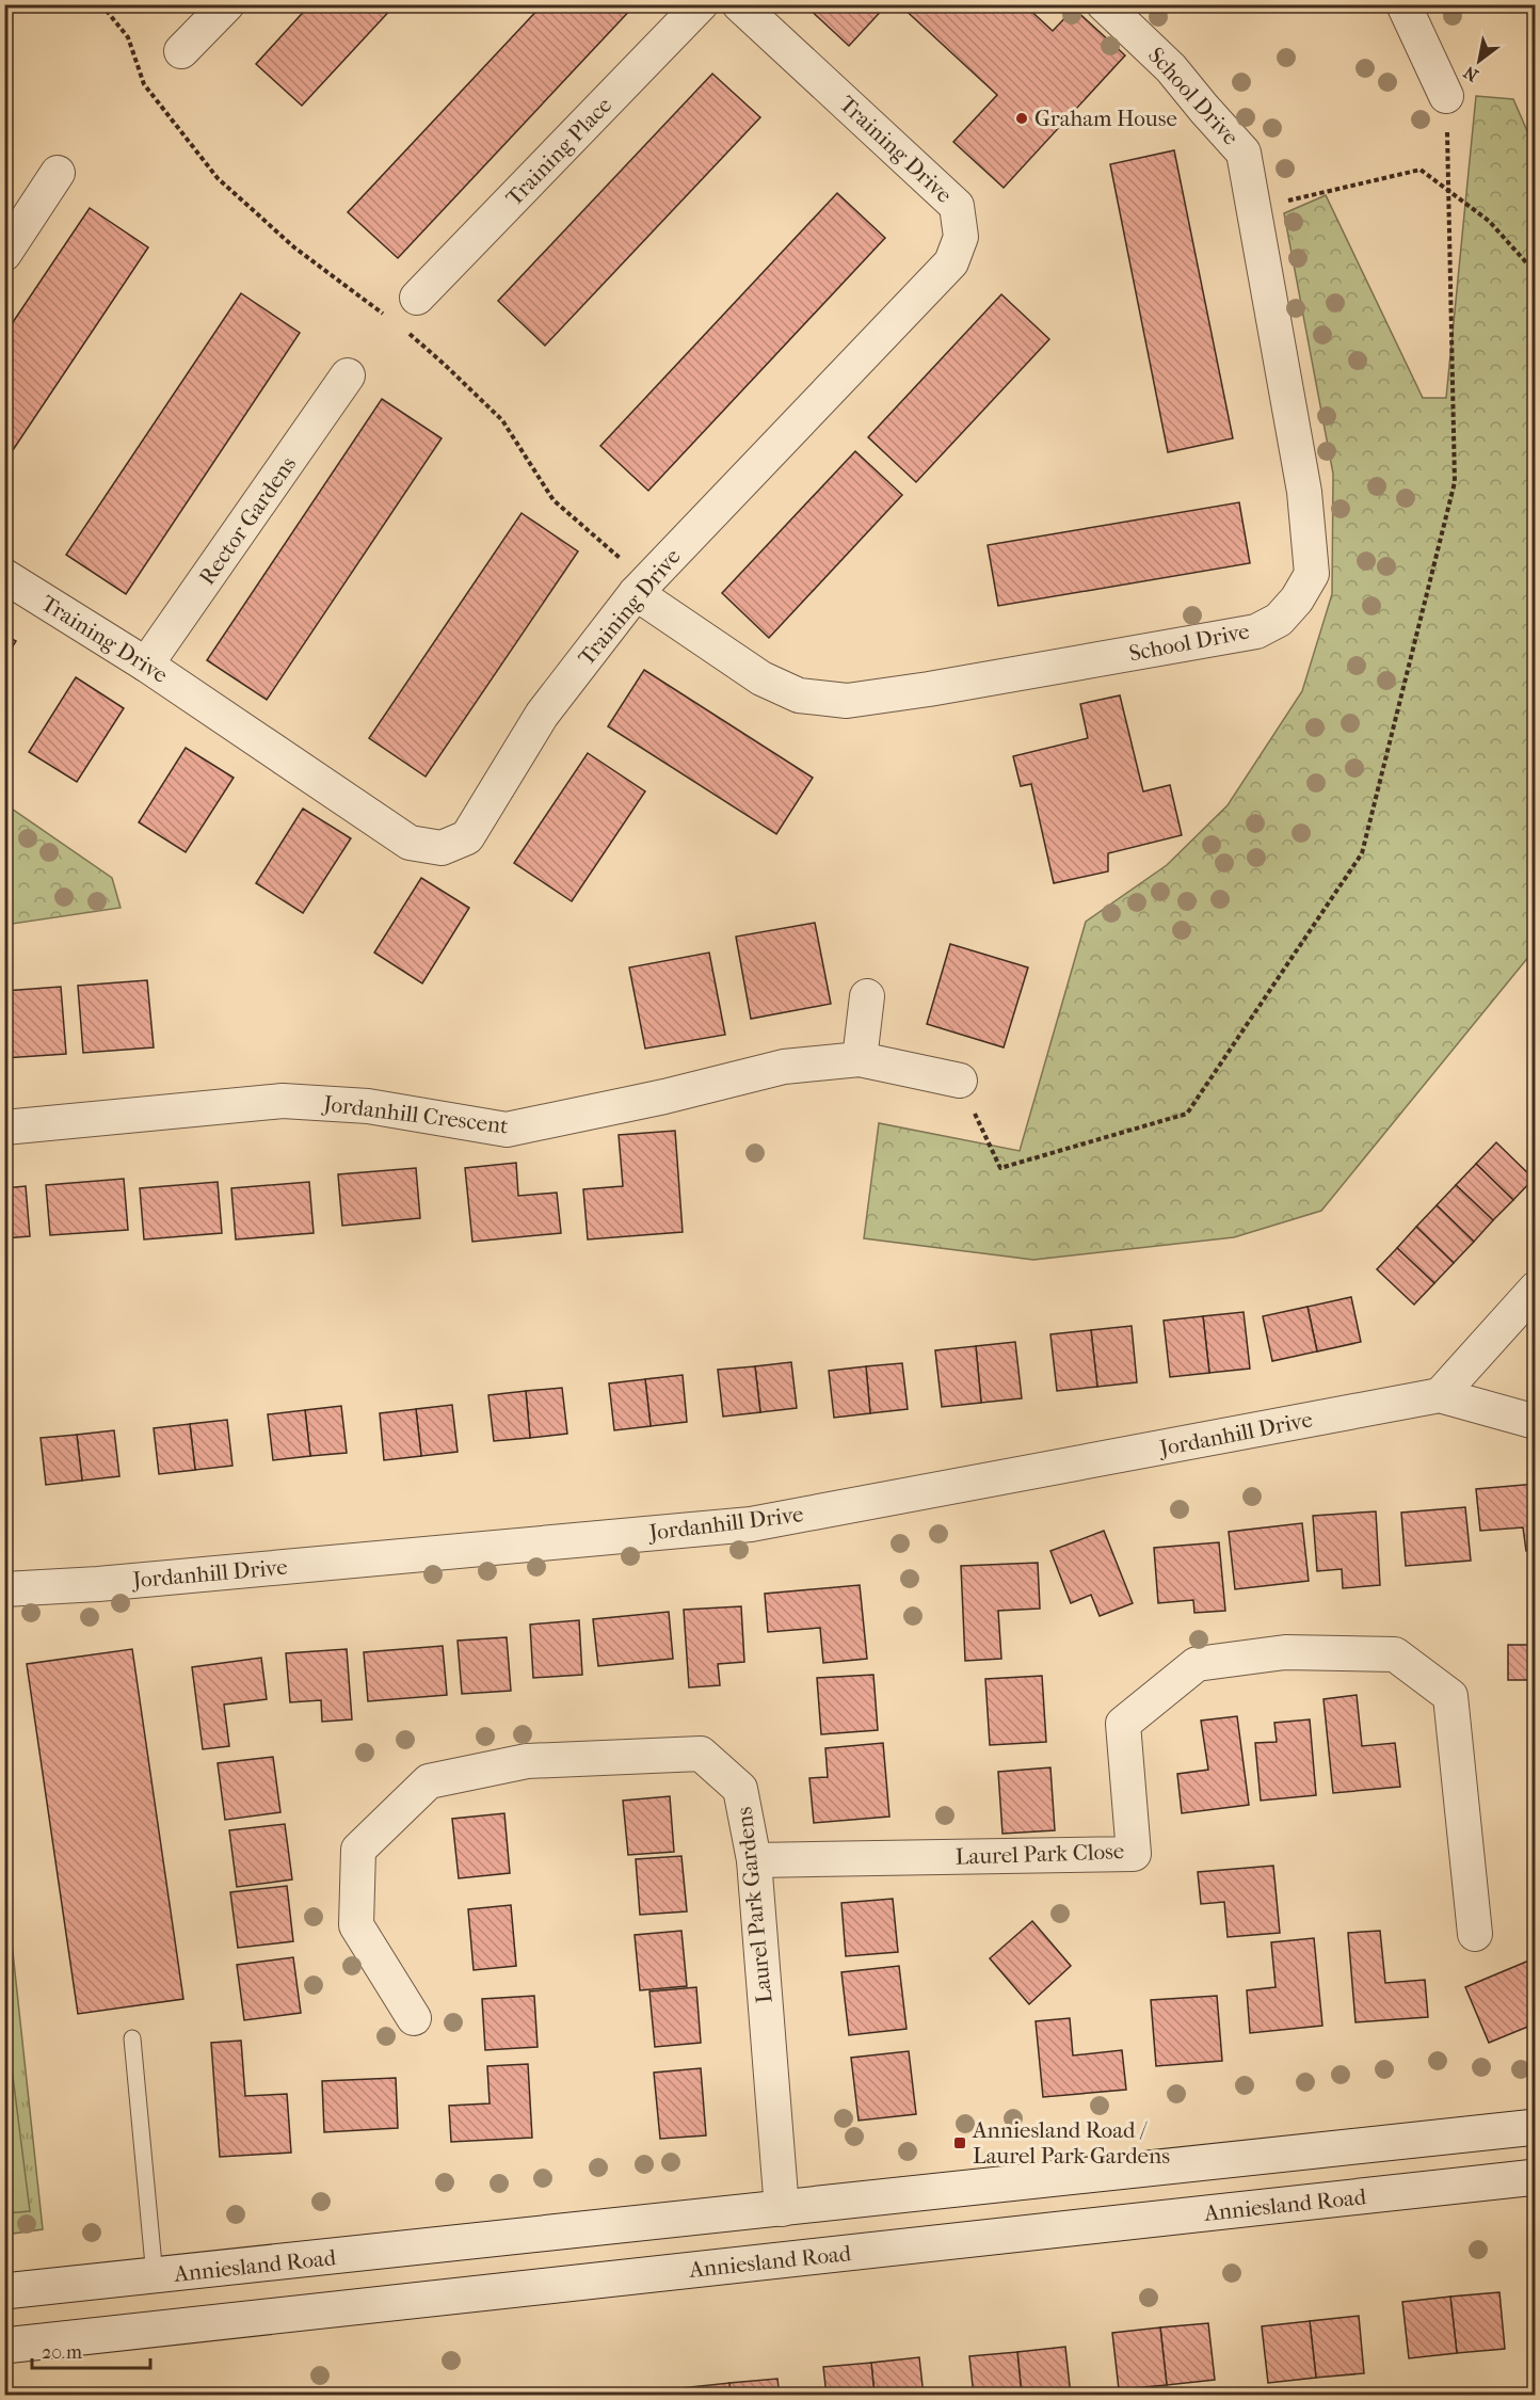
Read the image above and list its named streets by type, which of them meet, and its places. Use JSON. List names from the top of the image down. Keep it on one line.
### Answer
{"streets":{"street":["School Drive","Training Drive","Training Place","Rector Gardens","Jordanhill Crescent","Jordanhill Drive","Laurel Park Close","Laurel Park Gardens","Anniesland Road"]},"crossings":[["School Drive","Training Drive"],["Training Drive","Rector Gardens"],["Laurel Park Close","Laurel Park Gardens"],["Laurel Park Gardens","Anniesland Road"]],"places":{"other":["Graham House"],"transit":["Anniesland Road / Laurel Park Gardens"]},"scale_bar":"20 m","north":"bottom left"}
